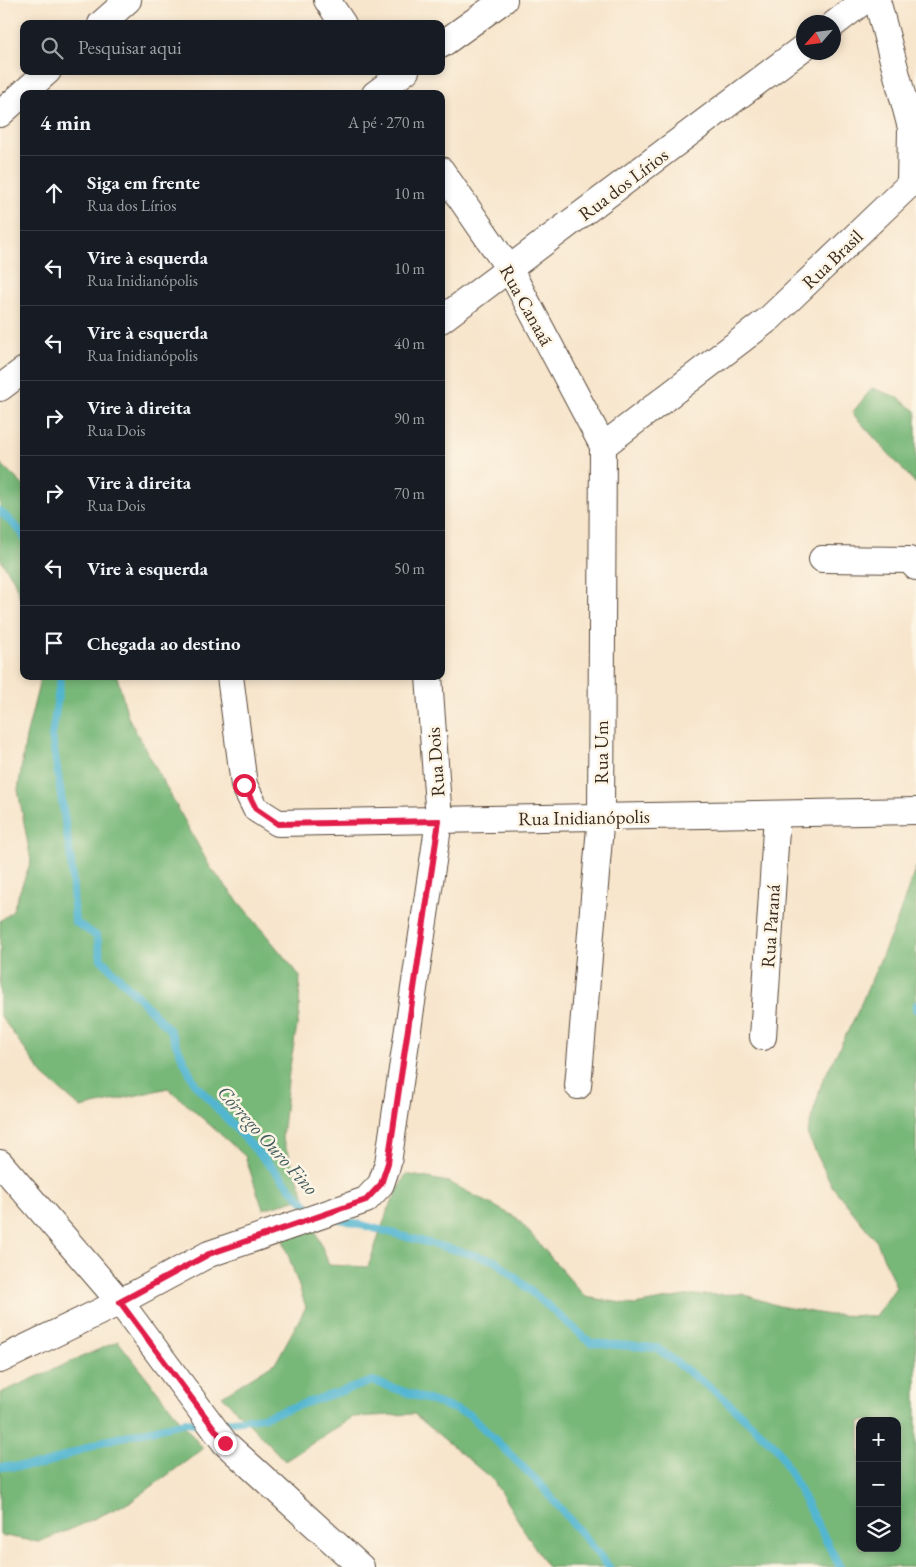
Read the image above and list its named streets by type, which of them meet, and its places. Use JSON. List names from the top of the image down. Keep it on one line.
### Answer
{"streets":{"street":["Rua dos Lírios","Rua Brasil","Rua Canaaã","Rua Um","Rua Dois","Rua Inidianópolis","Rua Paraná"]},"crossings":[["Rua dos Lírios","Rua Canaaã"],["Rua Brasil","Rua Canaaã"],["Rua Brasil","Rua Um"],["Rua Canaaã","Rua Um"],["Rua Um","Rua Inidianópolis"],["Rua Dois","Rua Inidianópolis"],["Rua Inidianópolis","Rua Paraná"]],"water":["Córrego Ouro Fino"],"north":"bottom left","page":{"search":"Pesquisar aqui","heading":["4 min","A pé · 270 m"],"list":[["Siga em frente","Rua dos Lírios","10 m"],["Vire à esquerda","Rua Inidianópolis","10 m"],["Vire à esquerda","Rua Inidianópolis","40 m"],["Vire à direita","Rua Dois","90 m"],["Vire à direita","Rua Dois","70 m"],["Vire à esquerda","50 m"],"Chegada ao destino"],"map_buttons":["+","−"]}}
